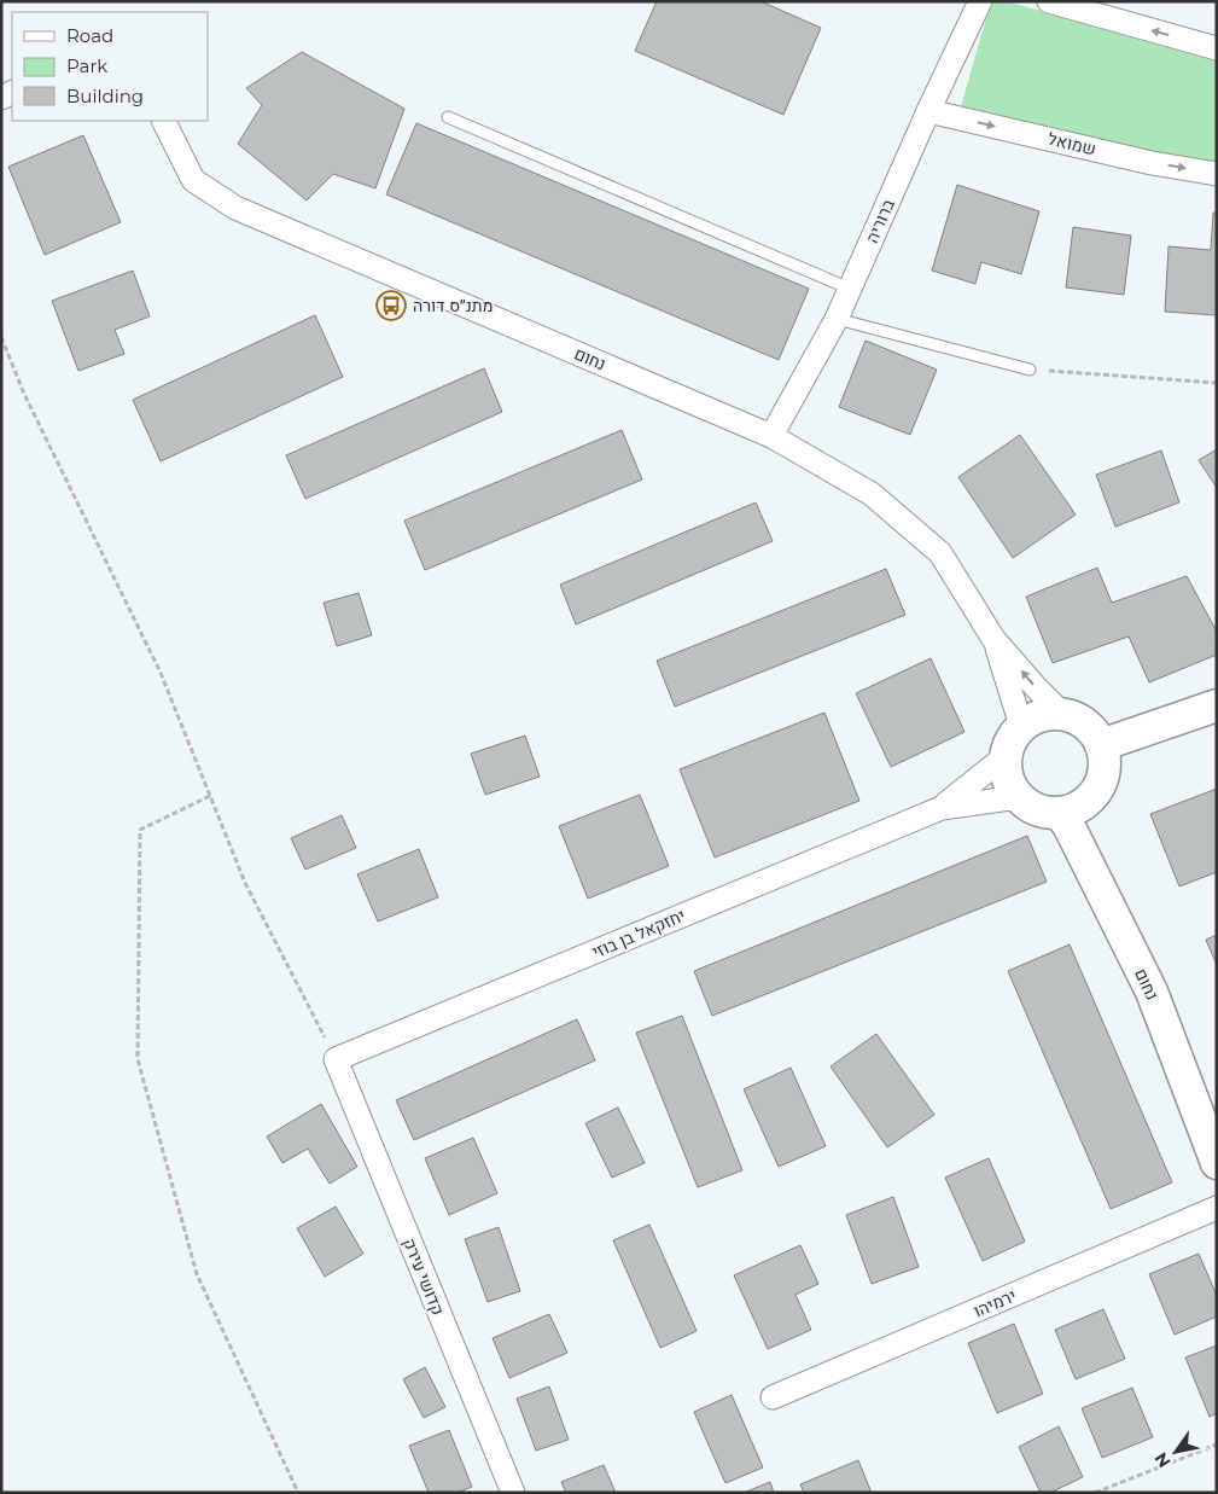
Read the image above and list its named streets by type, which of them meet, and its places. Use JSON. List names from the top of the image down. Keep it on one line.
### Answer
{"streets":{"street":["שמואל","ברוריה","נחום","יחזקאל בן בוזי","קדושי עירק","ירמיהו"]},"crossings":[["שמואל","ברוריה"],["ברוריה","נחום"],["נחום","יחזקאל בן בוזי"],["יחזקאל בן בוזי","קדושי עירק"]],"places":{"bus stop":["מתנ״ס דורה"]},"legend":["Road","Park","Building"],"north":"bottom left"}
